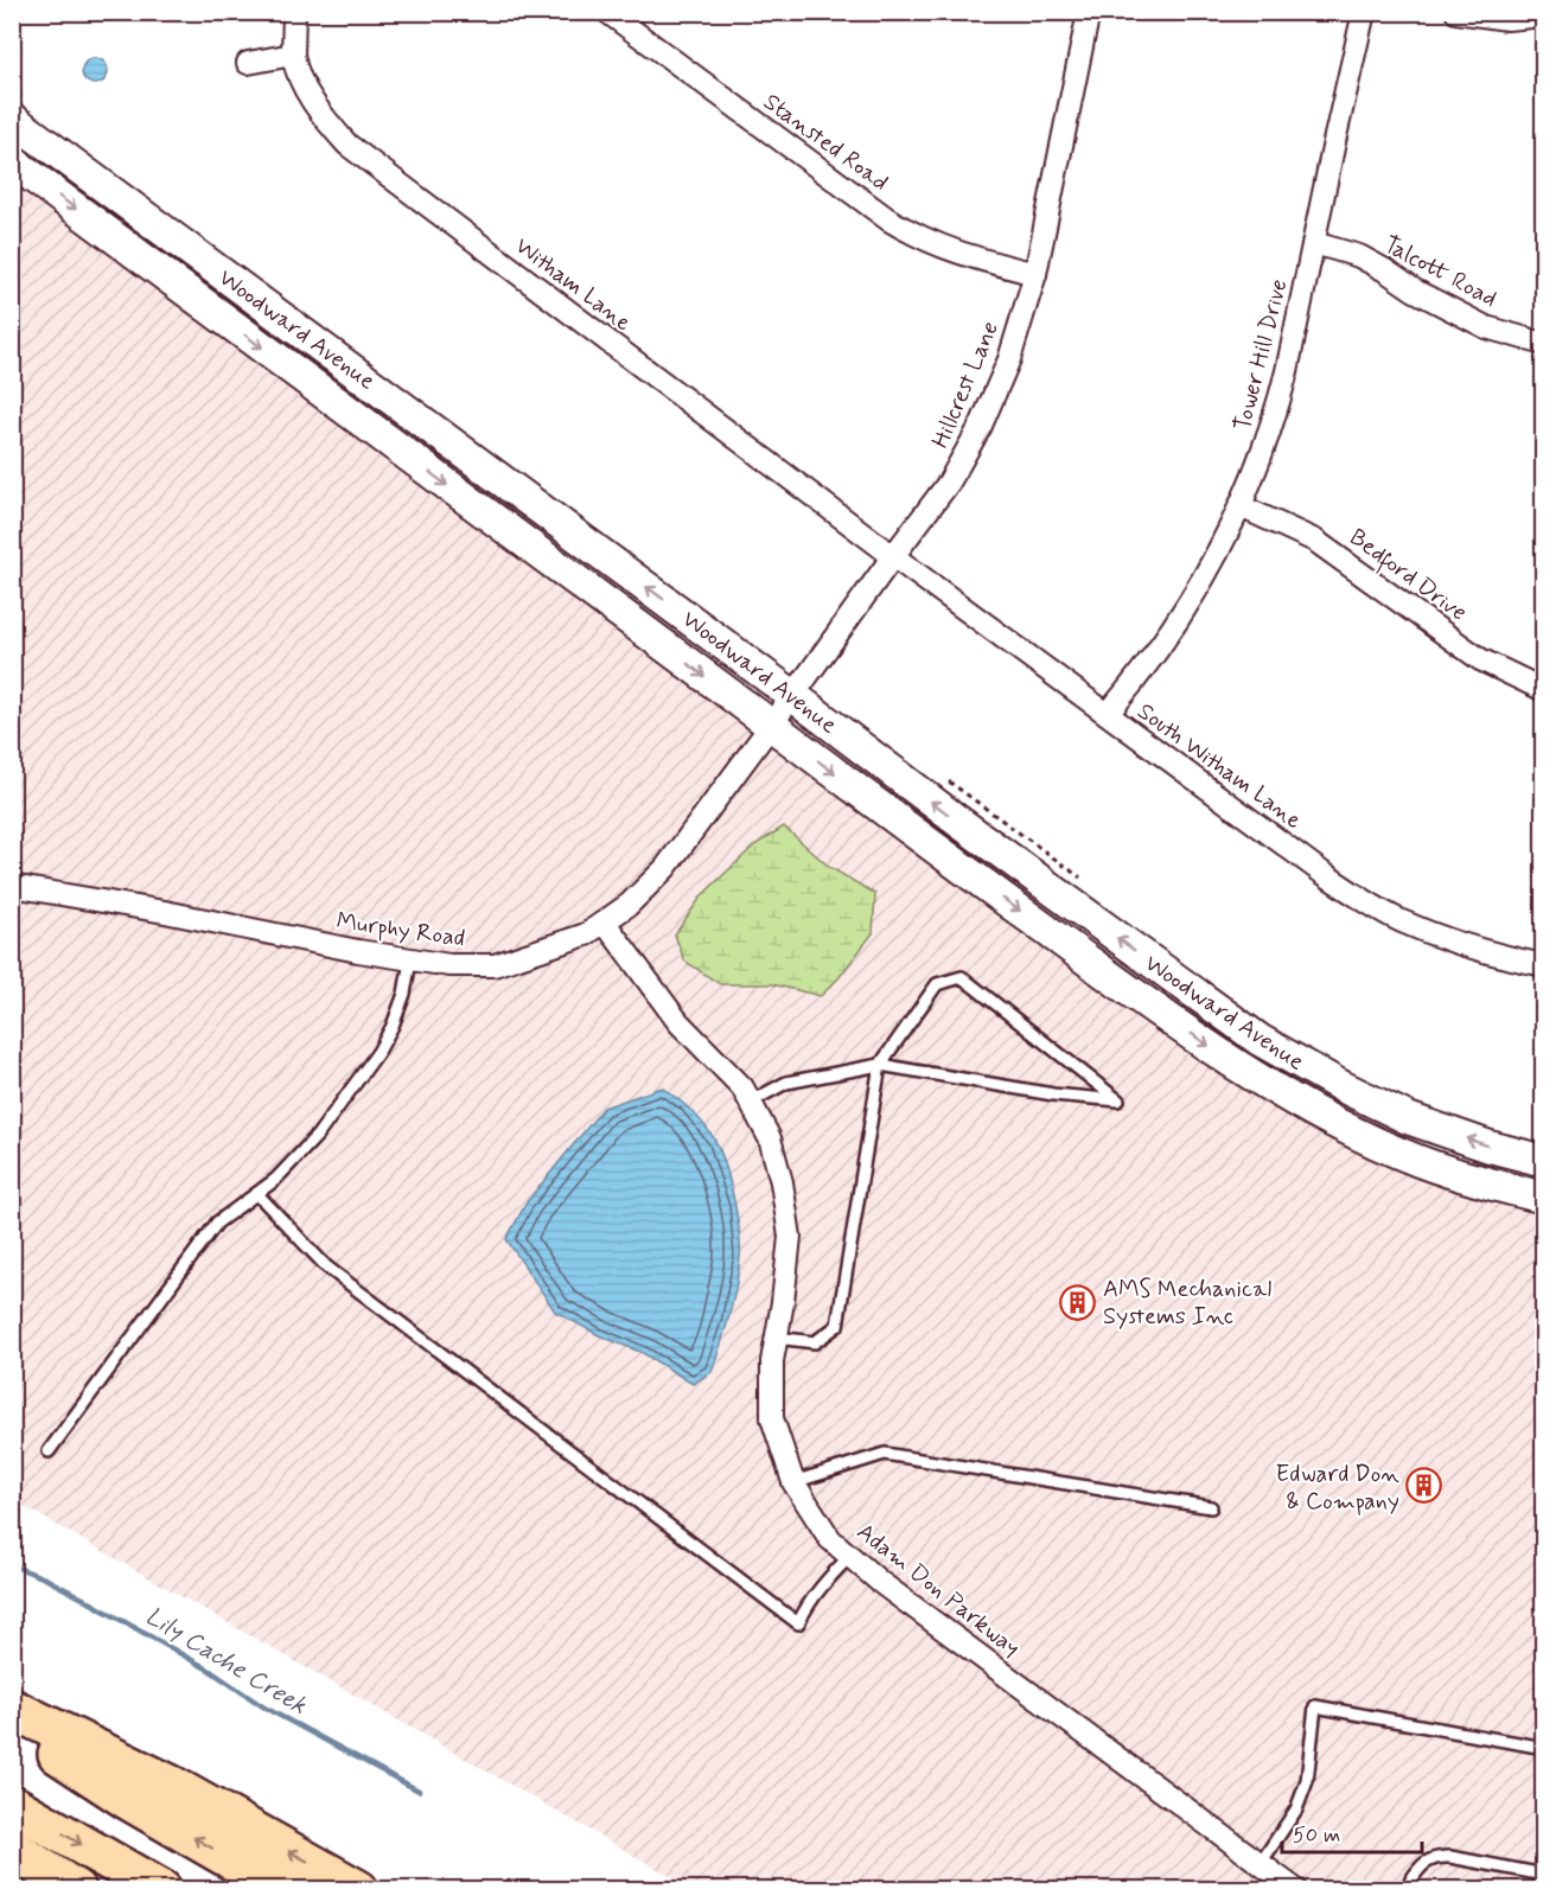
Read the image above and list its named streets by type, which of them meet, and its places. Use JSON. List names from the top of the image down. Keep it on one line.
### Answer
{"streets":{"street":["Stansted Road","Talcott Road","Witham Lane","Woodward Avenue","Tower Hill Drive","Hillcrest Lane","Bedford Drive","South Witham Lane","Murphy Road","Adam Don Parkway"]},"crossings":[["Stansted Road","Hillcrest Lane"],["Talcott Road","Tower Hill Drive"],["Witham Lane","Hillcrest Lane"],["Witham Lane","South Witham Lane"],["Woodward Avenue","Hillcrest Lane"],["Woodward Avenue","Murphy Road"],["Tower Hill Drive","Bedford Drive"],["Tower Hill Drive","South Witham Lane"],["Hillcrest Lane","South Witham Lane"],["Hillcrest Lane","Murphy Road"],["Murphy Road","Adam Don Parkway"]],"water":["Lily Cache Creek"],"places":{"building":["AMS Mechanical Systems Inc","Edward Don & Company"]},"scale_bar":"50 m"}
